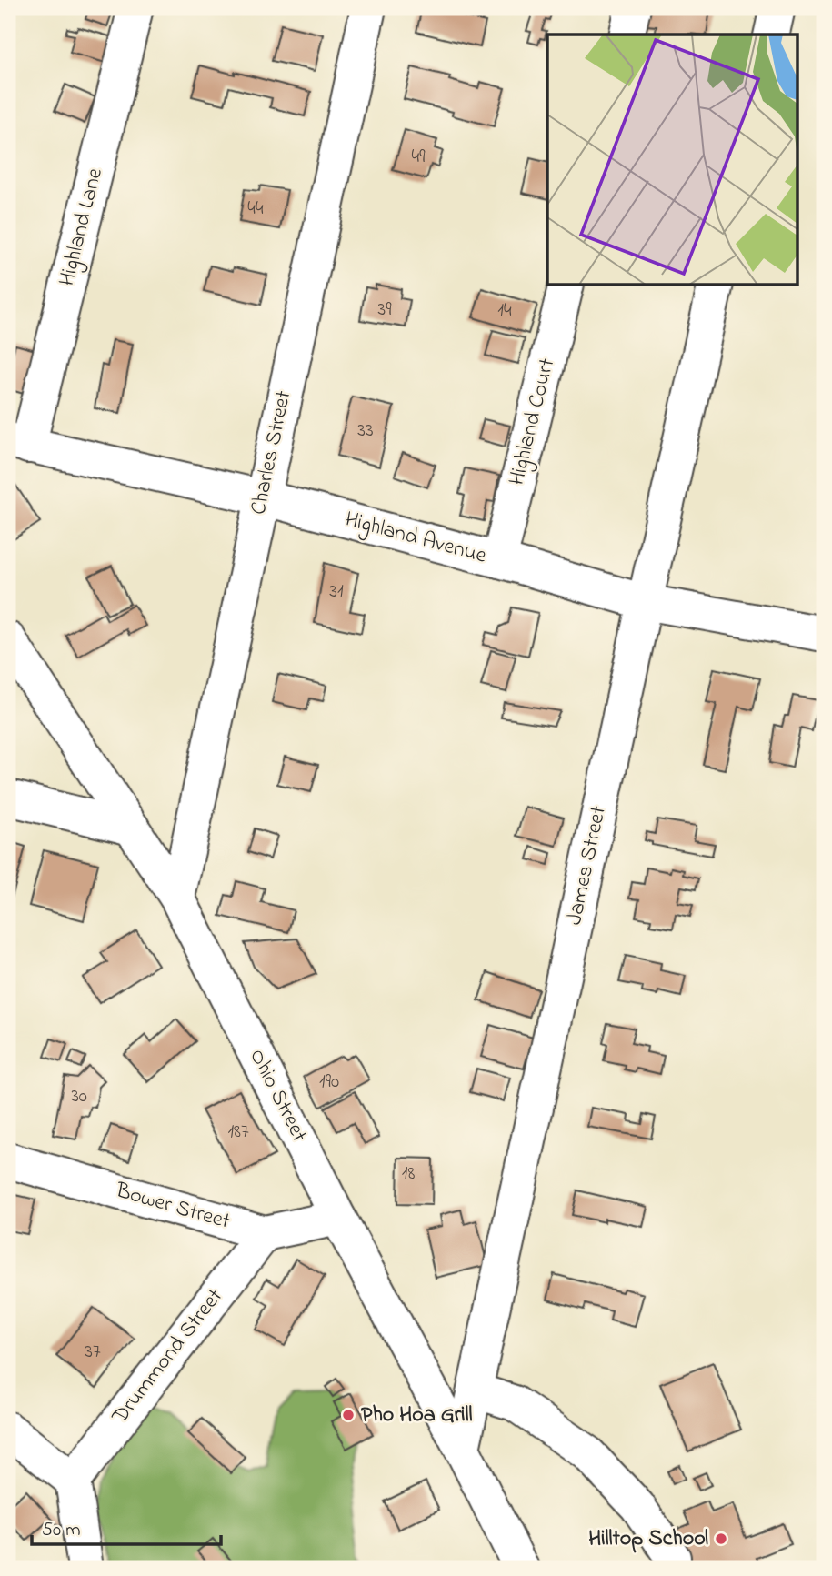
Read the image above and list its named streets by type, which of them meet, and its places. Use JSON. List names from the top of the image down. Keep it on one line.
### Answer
{"streets":{"street":["Highland Lane","Highland Court","Charles Street","Highland Avenue","James Street","Ohio Street","Bower Street","Drummond Street"]},"crossings":[["Highland Lane","Highland Avenue"],["Highland Court","Highland Avenue"],["Charles Street","Highland Avenue"],["Charles Street","Ohio Street"],["Highland Avenue","James Street"],["James Street","Ohio Street"],["Ohio Street","Bower Street"],["Bower Street","Drummond Street"]],"places":["Pho Hoa Grill","Hilltop School"],"house_numbers":["49","44","39","14","33","31","190","30","187","18","37"],"scale_bar":"50 m"}
